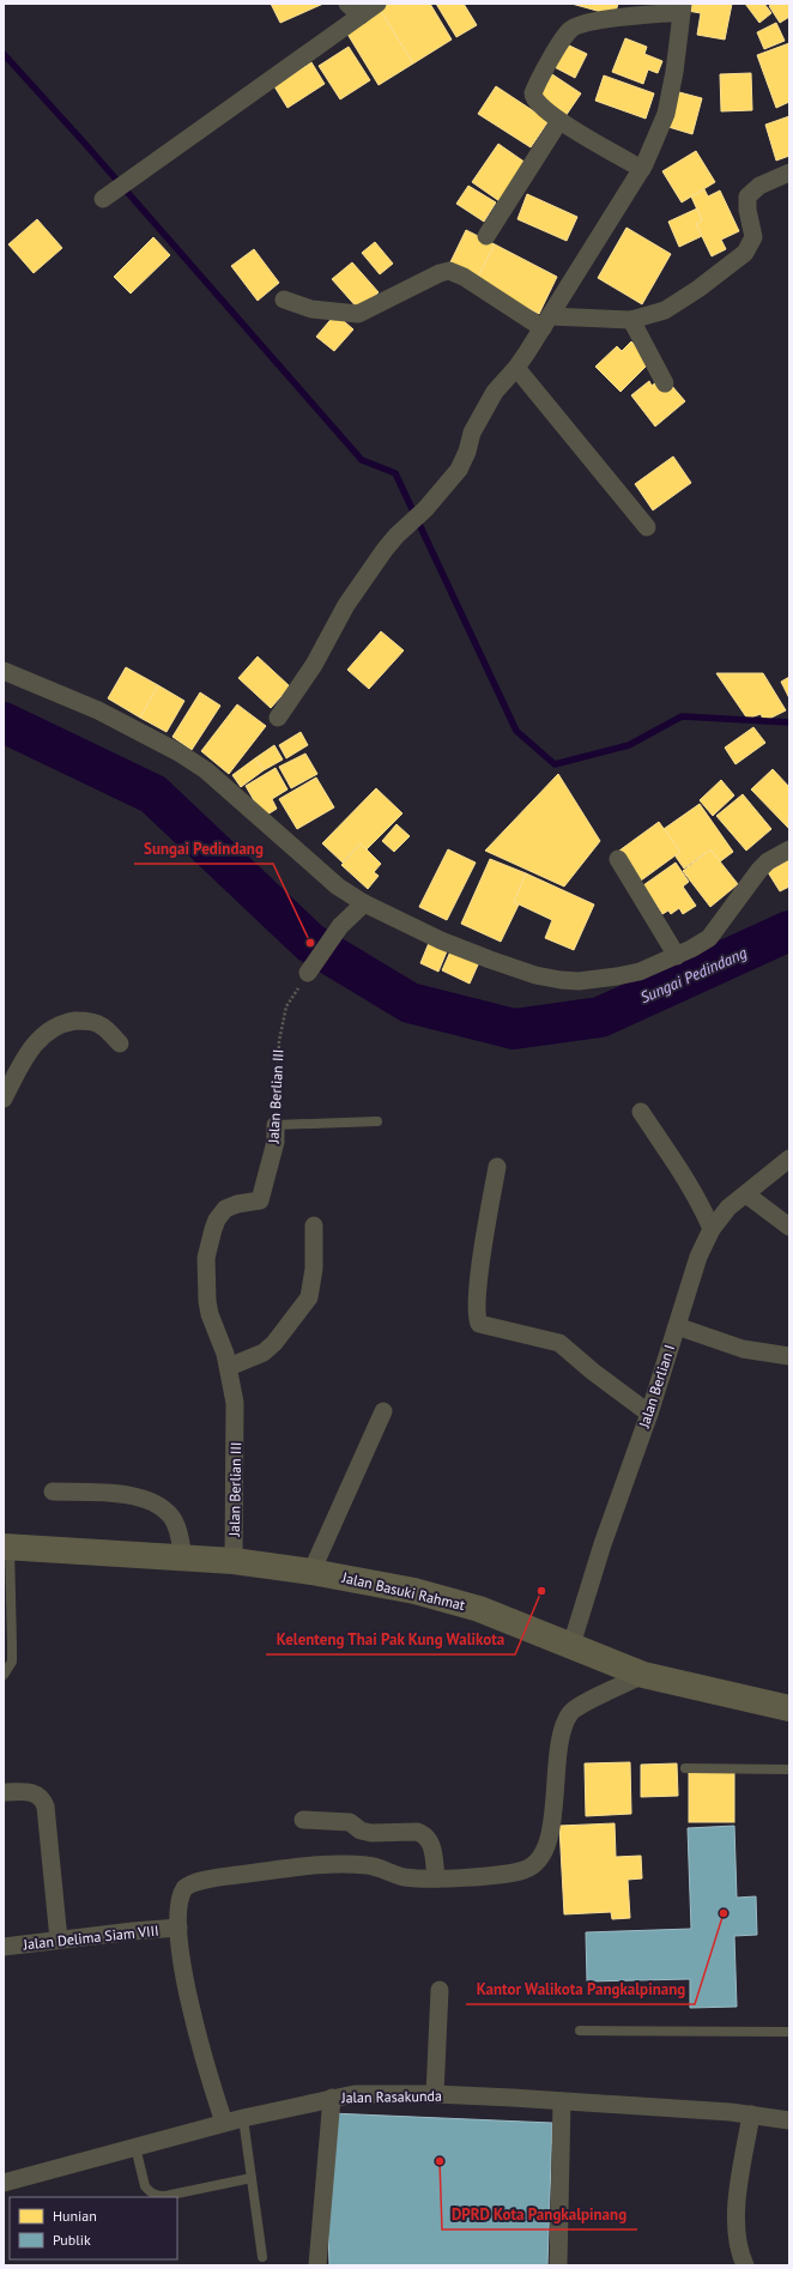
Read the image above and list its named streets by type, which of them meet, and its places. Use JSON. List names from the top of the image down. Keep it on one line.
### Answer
{"streets":{"street":["Jalan Berlian III","Jalan Berlian I","Jalan Basuki Rahmat","Jalan Delima Siam VIII","Jalan Rasakunda"]},"crossings":[["Jalan Berlian III","Jalan Basuki Rahmat"],["Jalan Berlian I","Jalan Basuki Rahmat"]],"water":["Sungai Pedindang"],"places":["Sungai Pedindang","Kelenteng Thai Pak Kung Walikota","Kantor Walikota Pangkalpinang","DPRD Kota Pangkalpinang"],"legend":["Hunian","Publik"]}
